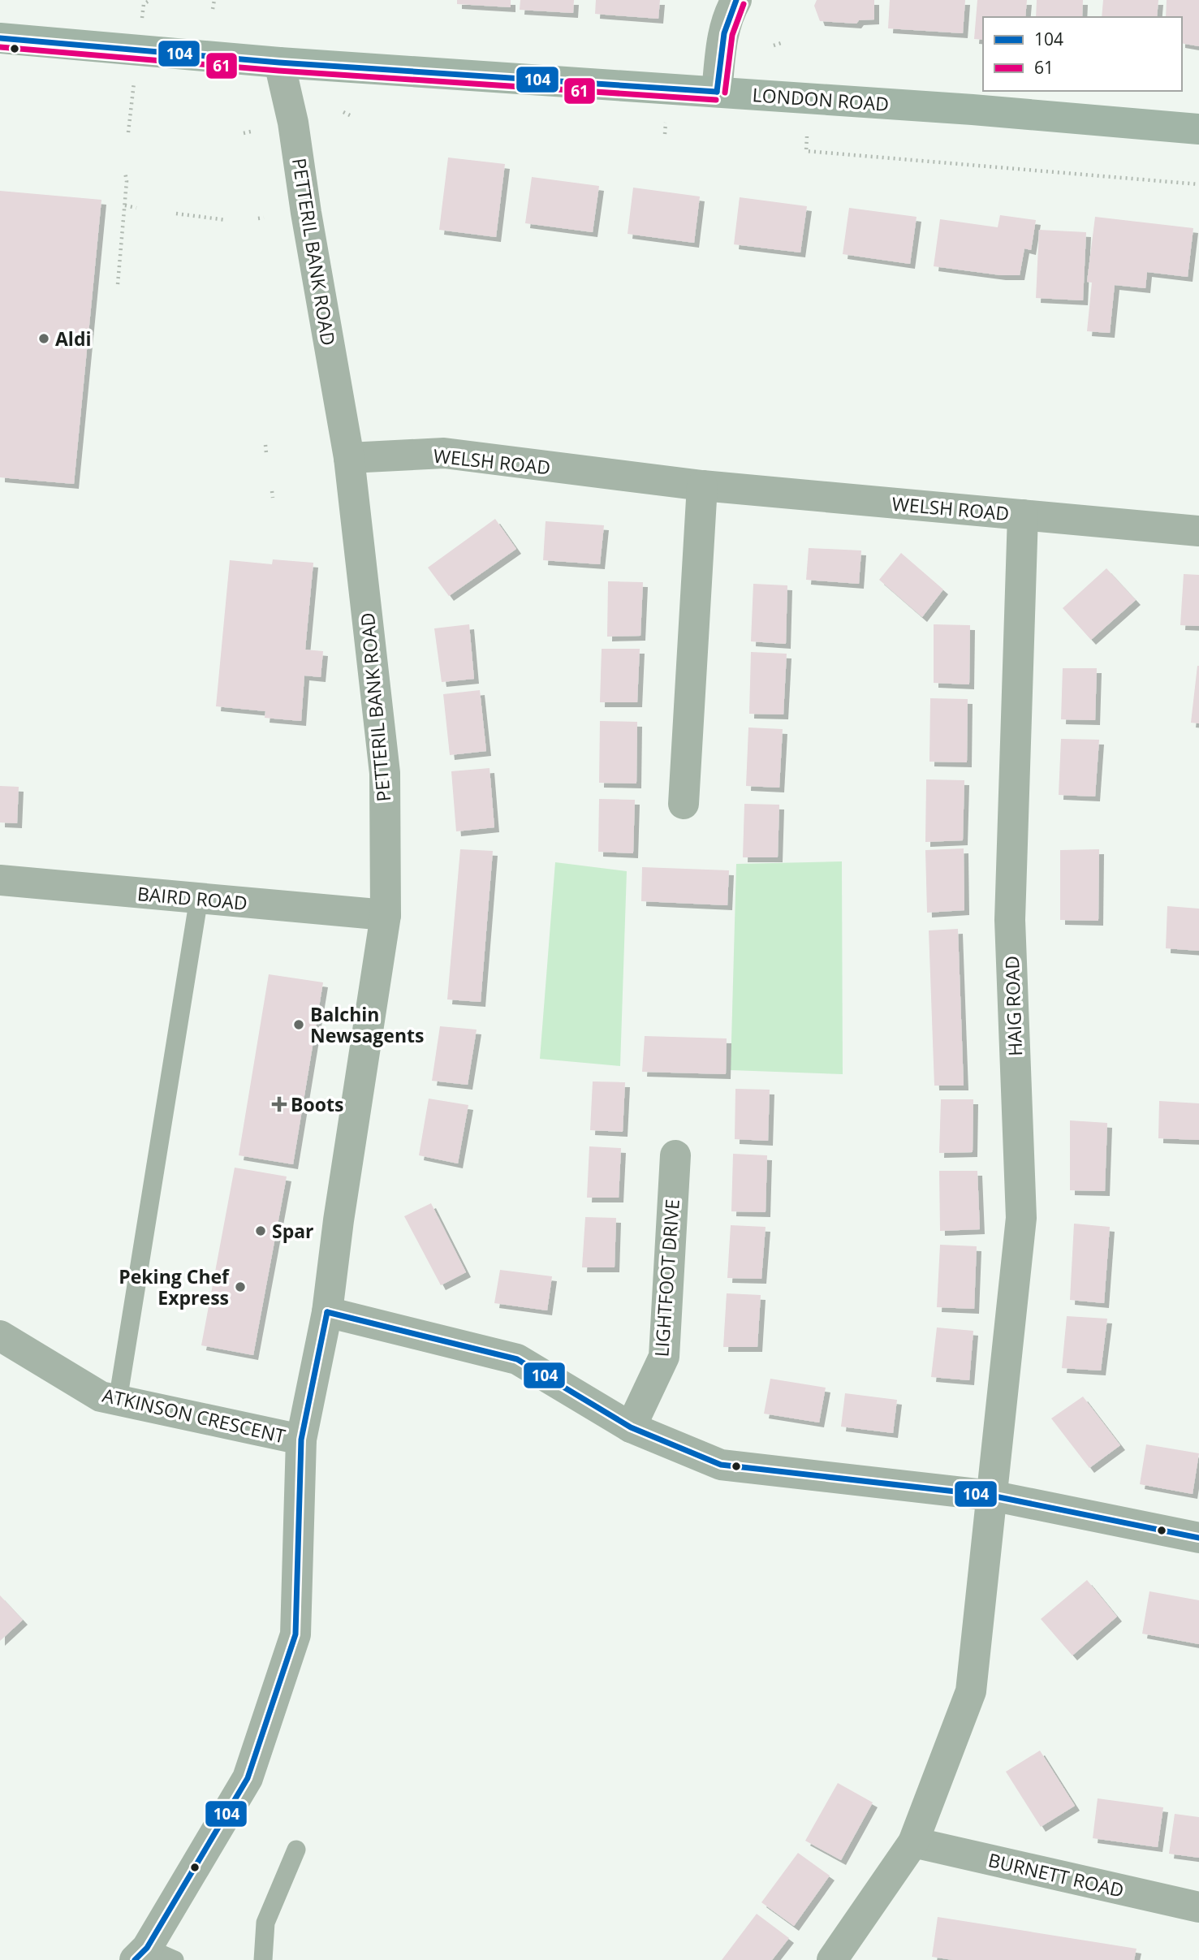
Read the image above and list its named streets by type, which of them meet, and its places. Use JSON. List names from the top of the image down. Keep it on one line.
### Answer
{"streets":{"main road":["LONDON ROAD"],"street":["PETTERIL BANK ROAD","WELSH ROAD","BAIRD ROAD","HAIG ROAD","LIGHTFOOT DRIVE","ATKINSON CRESCENT","BURNETT ROAD"]},"crossings":[["LONDON ROAD","PETTERIL BANK ROAD"],["PETTERIL BANK ROAD","WELSH ROAD"],["PETTERIL BANK ROAD","BAIRD ROAD"],["PETTERIL BANK ROAD","ATKINSON CRESCENT"],["WELSH ROAD","HAIG ROAD"],["HAIG ROAD","BURNETT ROAD"]],"places":{"other":["Aldi","Balchin Newsagents","Spar","Peking Chef Express"],"health":["Boots"]},"lines":["transit line 104","transit line 61"],"legend":["104","61"]}
